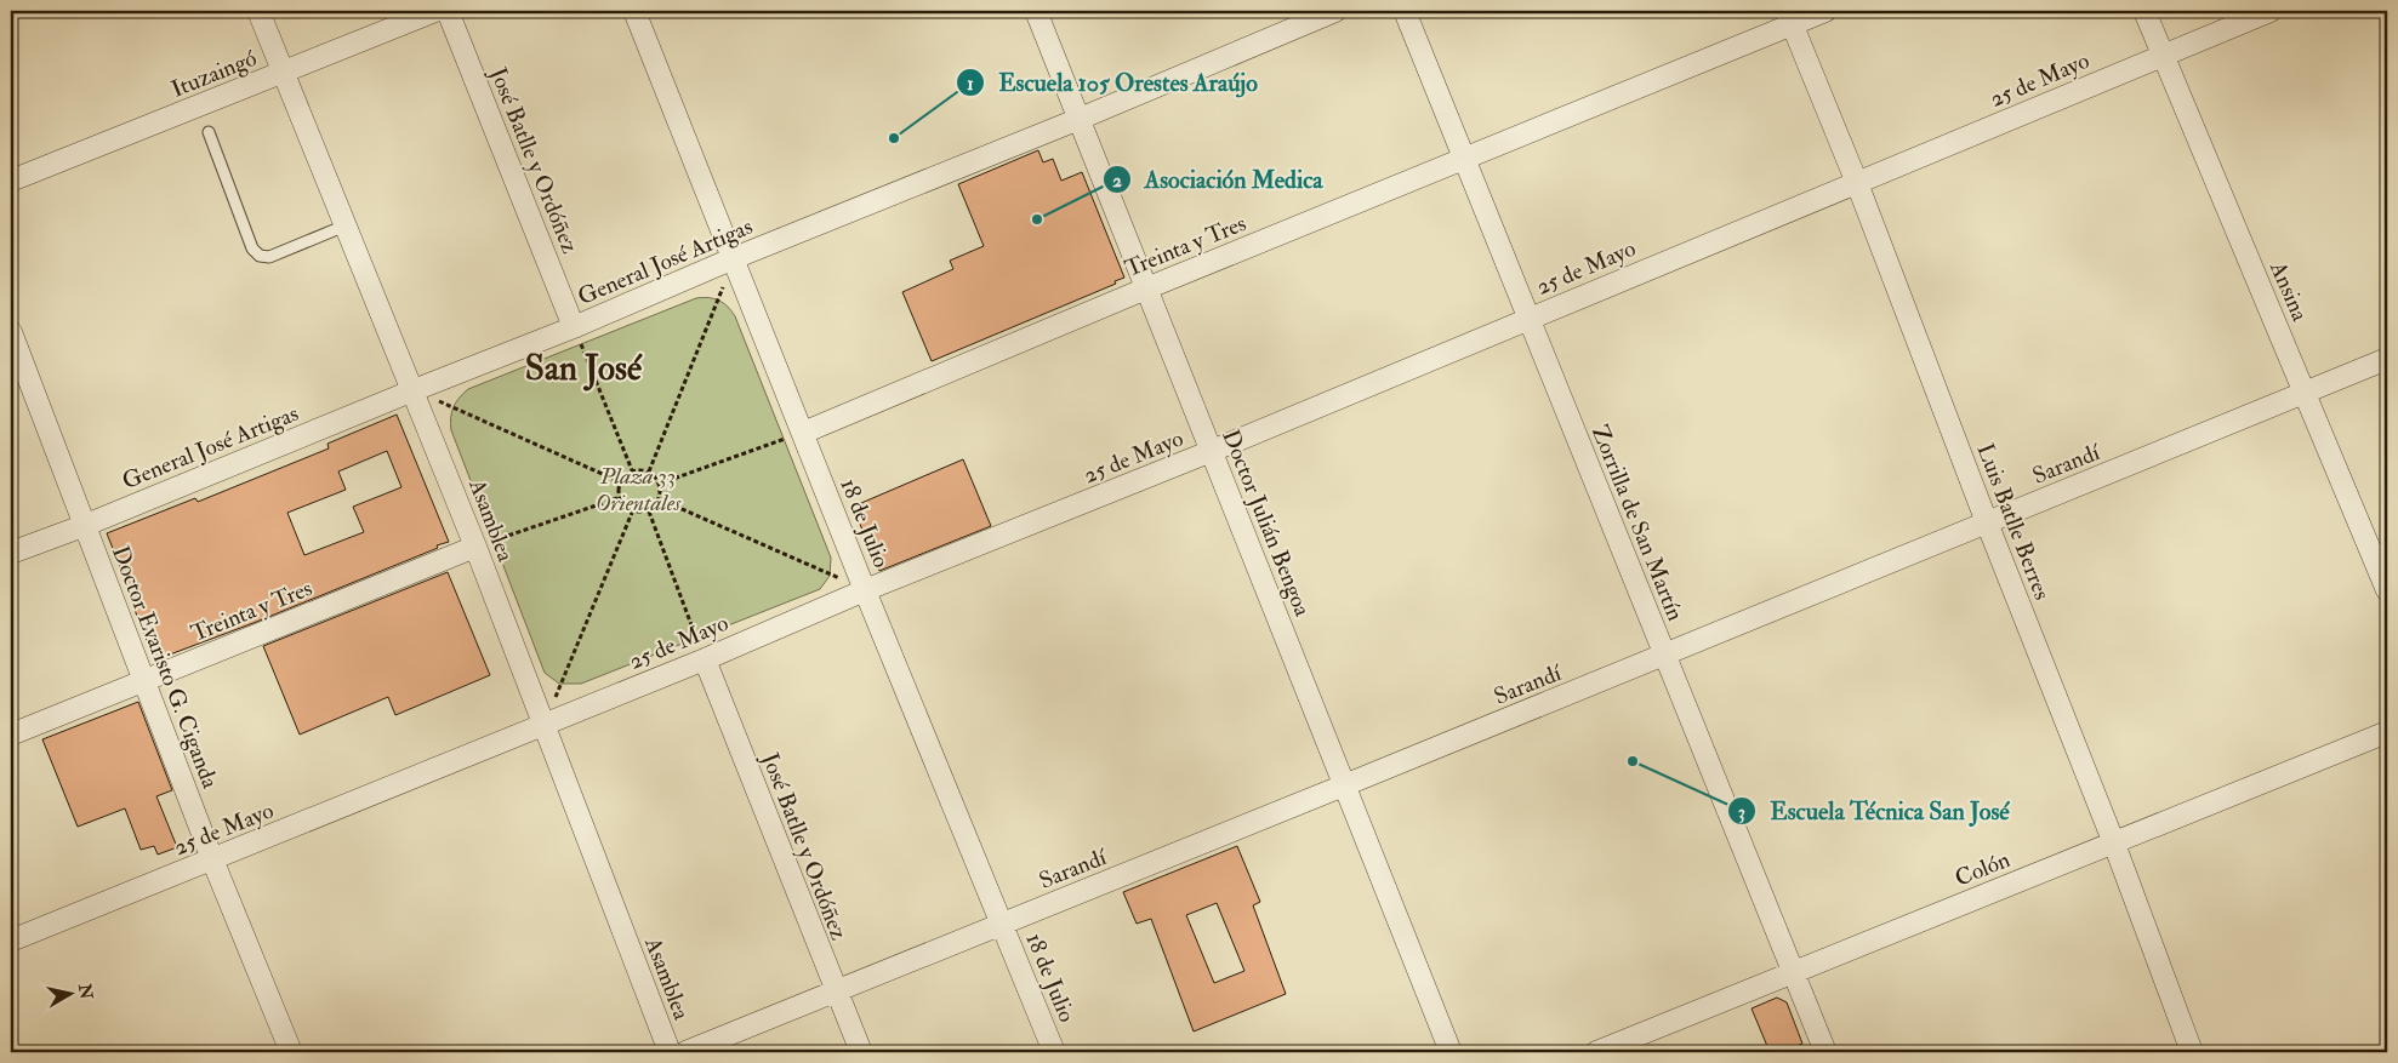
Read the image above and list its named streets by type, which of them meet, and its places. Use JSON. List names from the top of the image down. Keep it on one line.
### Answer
{"streets":{"street":["Ituzaingó","25 de Mayo","José Batlle y Ordóñez","Treinta y Tres","General José Artigas","Ansina","Sarandí","Asamblea","Luis Batlle Berres","18 de Julio","Doctor Julián Bengoa","Zorrilla de San Martín","Doctor Evaristo G. Ciganda","Colón"]},"crossings":[["Ituzaingó","Asamblea"],["25 de Mayo","José Batlle y Ordóñez"],["25 de Mayo","Ansina"],["25 de Mayo","Asamblea"],["25 de Mayo","Luis Batlle Berres"],["25 de Mayo","18 de Julio"],["25 de Mayo","Doctor Julián Bengoa"],["25 de Mayo","Zorrilla de San Martín"],["25 de Mayo","Doctor Evaristo G. Ciganda"],["José Batlle y Ordóñez","General José Artigas"],["José Batlle y Ordóñez","Sarandí"],["Treinta y Tres","Asamblea"],["Treinta y Tres","Luis Batlle Berres"],["Treinta y Tres","18 de Julio"],["Treinta y Tres","Doctor Julián Bengoa"],["Treinta y Tres","Zorrilla de San Martín"],["Treinta y Tres","Doctor Evaristo G. Ciganda"],["General José Artigas","Asamblea"],["General José Artigas","18 de Julio"],["General José Artigas","Doctor Julián Bengoa"],["General José Artigas","Doctor Evaristo G. Ciganda"],["Ansina","Sarandí"],["Sarandí","Luis Batlle Berres"],["Sarandí","18 de Julio"],["Sarandí","Doctor Julián Bengoa"],["Sarandí","Zorrilla de San Martín"],["Luis Batlle Berres","Colón"],["Zorrilla de San Martín","Colón"]],"districts":["San José"],"parks":["Plaza 33 Orientales"],"places":["Escuela 105 Orestes Araújo","Asociación Medica","Escuela Técnica San José"],"north":"right"}
